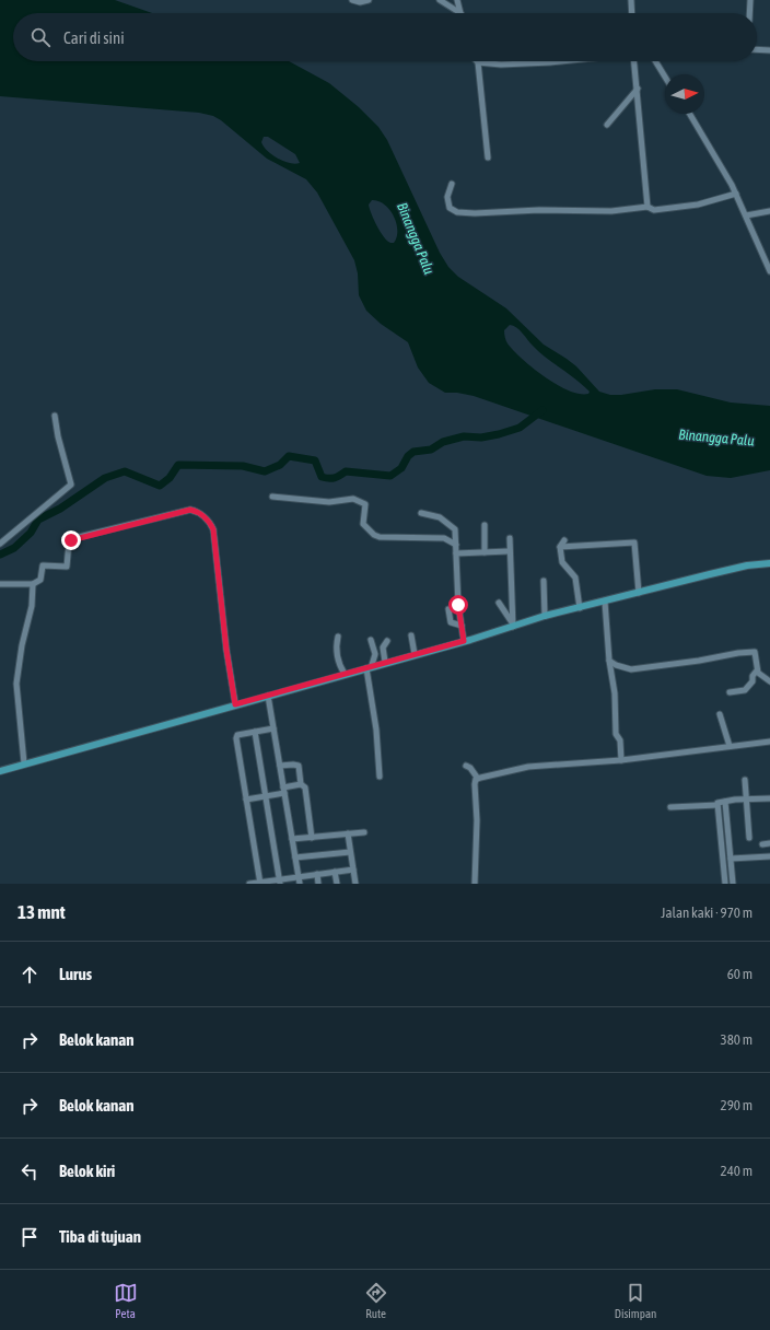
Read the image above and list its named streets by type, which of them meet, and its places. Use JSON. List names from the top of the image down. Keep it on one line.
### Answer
{"water":["Binangga Palu"],"north":"right","page":{"search":"Cari di sini","heading":["13 mnt","Jalan kaki · 970 m"],"list":[["Lurus","60 m"],["Belok kanan","380 m"],["Belok kanan","290 m"],["Belok kiri","240 m"],"Tiba di tujuan"],"nav":["Peta","Rute","Disimpan"]}}
